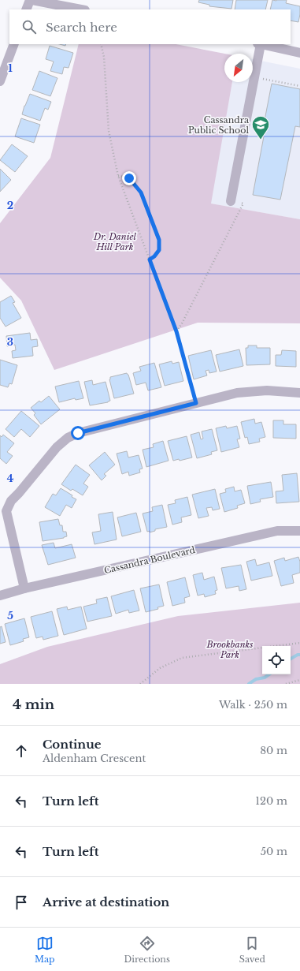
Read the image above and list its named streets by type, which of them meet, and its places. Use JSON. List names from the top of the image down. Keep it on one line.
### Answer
{"streets":{"street":["Cassandra Boulevard"]},"parks":["Dr. Daniel Hill Park","Brookbanks Park"],"places":{"school or university":["Cassandra Public School"]},"north":"bottom left","page":{"search":"Search here","heading":["4 min","Walk · 250 m"],"list":[["Continue","Aldenham Crescent","80 m"],["Turn left","120 m"],["Turn left","50 m"],"Arrive at destination"],"nav":["Map","Directions","Saved"]},"grid":{"rows":["1","2","3","4","5"]}}
